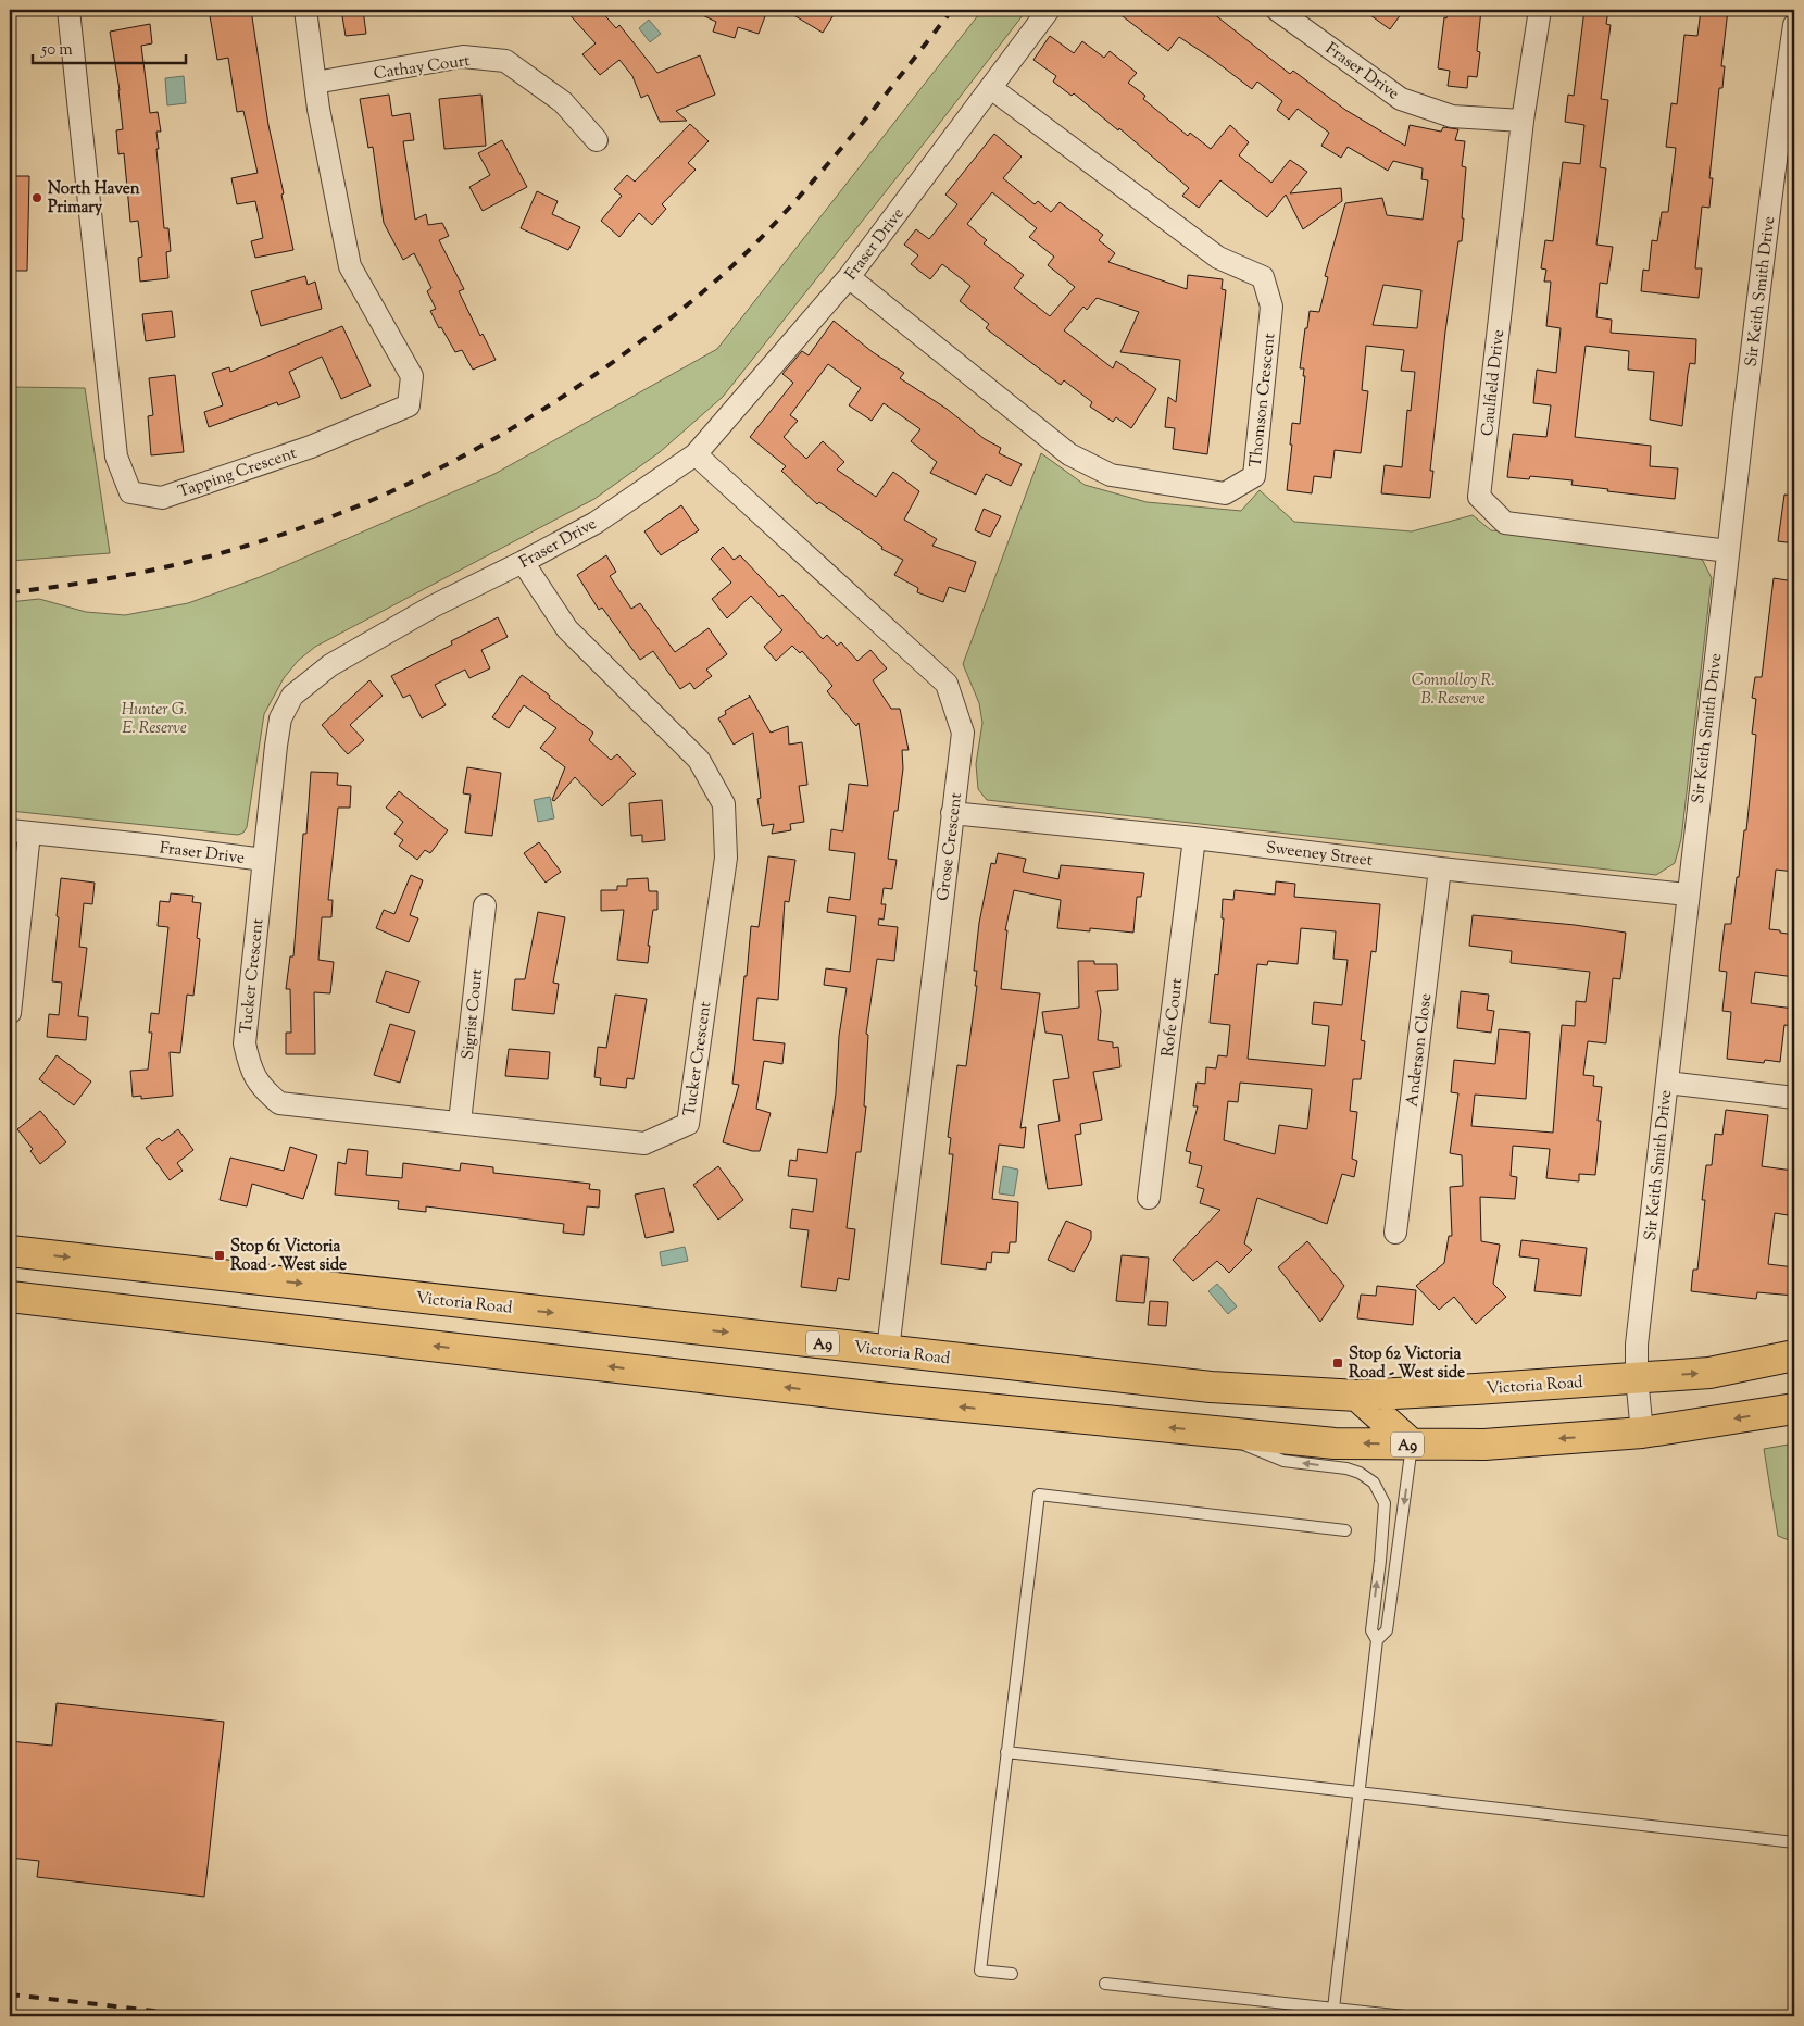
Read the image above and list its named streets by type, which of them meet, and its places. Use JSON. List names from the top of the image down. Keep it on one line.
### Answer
{"streets":{"highway":["Victoria Road","A9"],"street":["Cathay Court","Fraser Drive","Sir Keith Smith Drive","Caulfield Drive","Thomson Crescent","Tapping Crescent","Grose Crescent","Sweeney Street","Tucker Crescent","Sigrist Court","Rofe Court","Anderson Close"]},"crossings":[["Cathay Court","Tapping Crescent"],["Fraser Drive","Caulfield Drive"],["Fraser Drive","Thomson Crescent"],["Fraser Drive","Grose Crescent"],["Fraser Drive","Tucker Crescent"],["Sir Keith Smith Drive","Caulfield Drive"],["Sir Keith Smith Drive","Sweeney Street"],["Sir Keith Smith Drive","Victoria Road"],["Sir Keith Smith Drive","A9"],["Grose Crescent","Sweeney Street"],["Grose Crescent","Victoria Road"],["Sweeney Street","Rofe Court"],["Sweeney Street","Anderson Close"],["Tucker Crescent","Sigrist Court"]],"parks":["Connolloy R. B. Reserve","Hunter G. E. Reserve"],"places":{"other":["North Haven Primary"],"transit":["Stop 61 Victoria Road - West side","Stop 62 Victoria Road - West side"]},"scale_bar":"50 m"}
